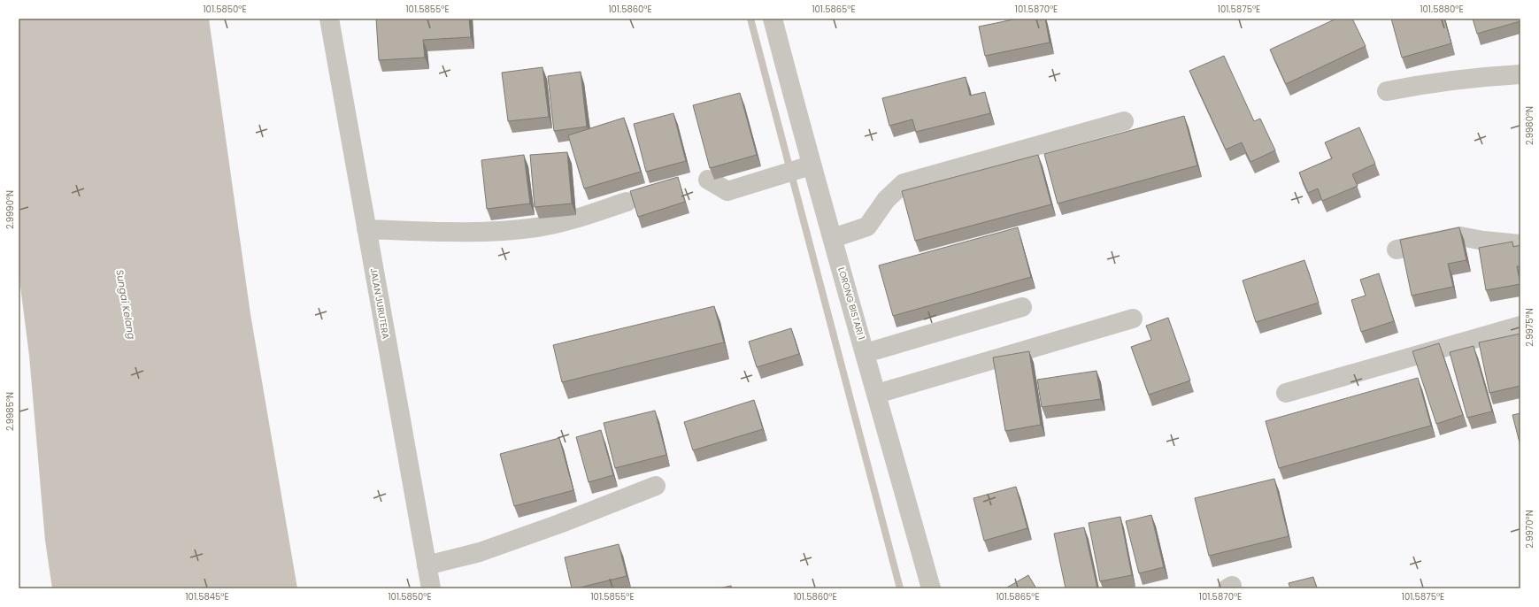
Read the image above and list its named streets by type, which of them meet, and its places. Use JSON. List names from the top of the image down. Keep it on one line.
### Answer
{"streets":{"street":["JALAN JURUTERA","LORONG BISTARI 1"]},"water":["Sungai Kelang"],"coordinates":["101.5850°E","101.5855°E","101.5860°E","101.5865°E","101.5870°E","101.5875°E","101.5880°E","2.9980°N","2.9990°N","2.9975°N","2.9985°N","2.9970°N","101.5845°E"]}
